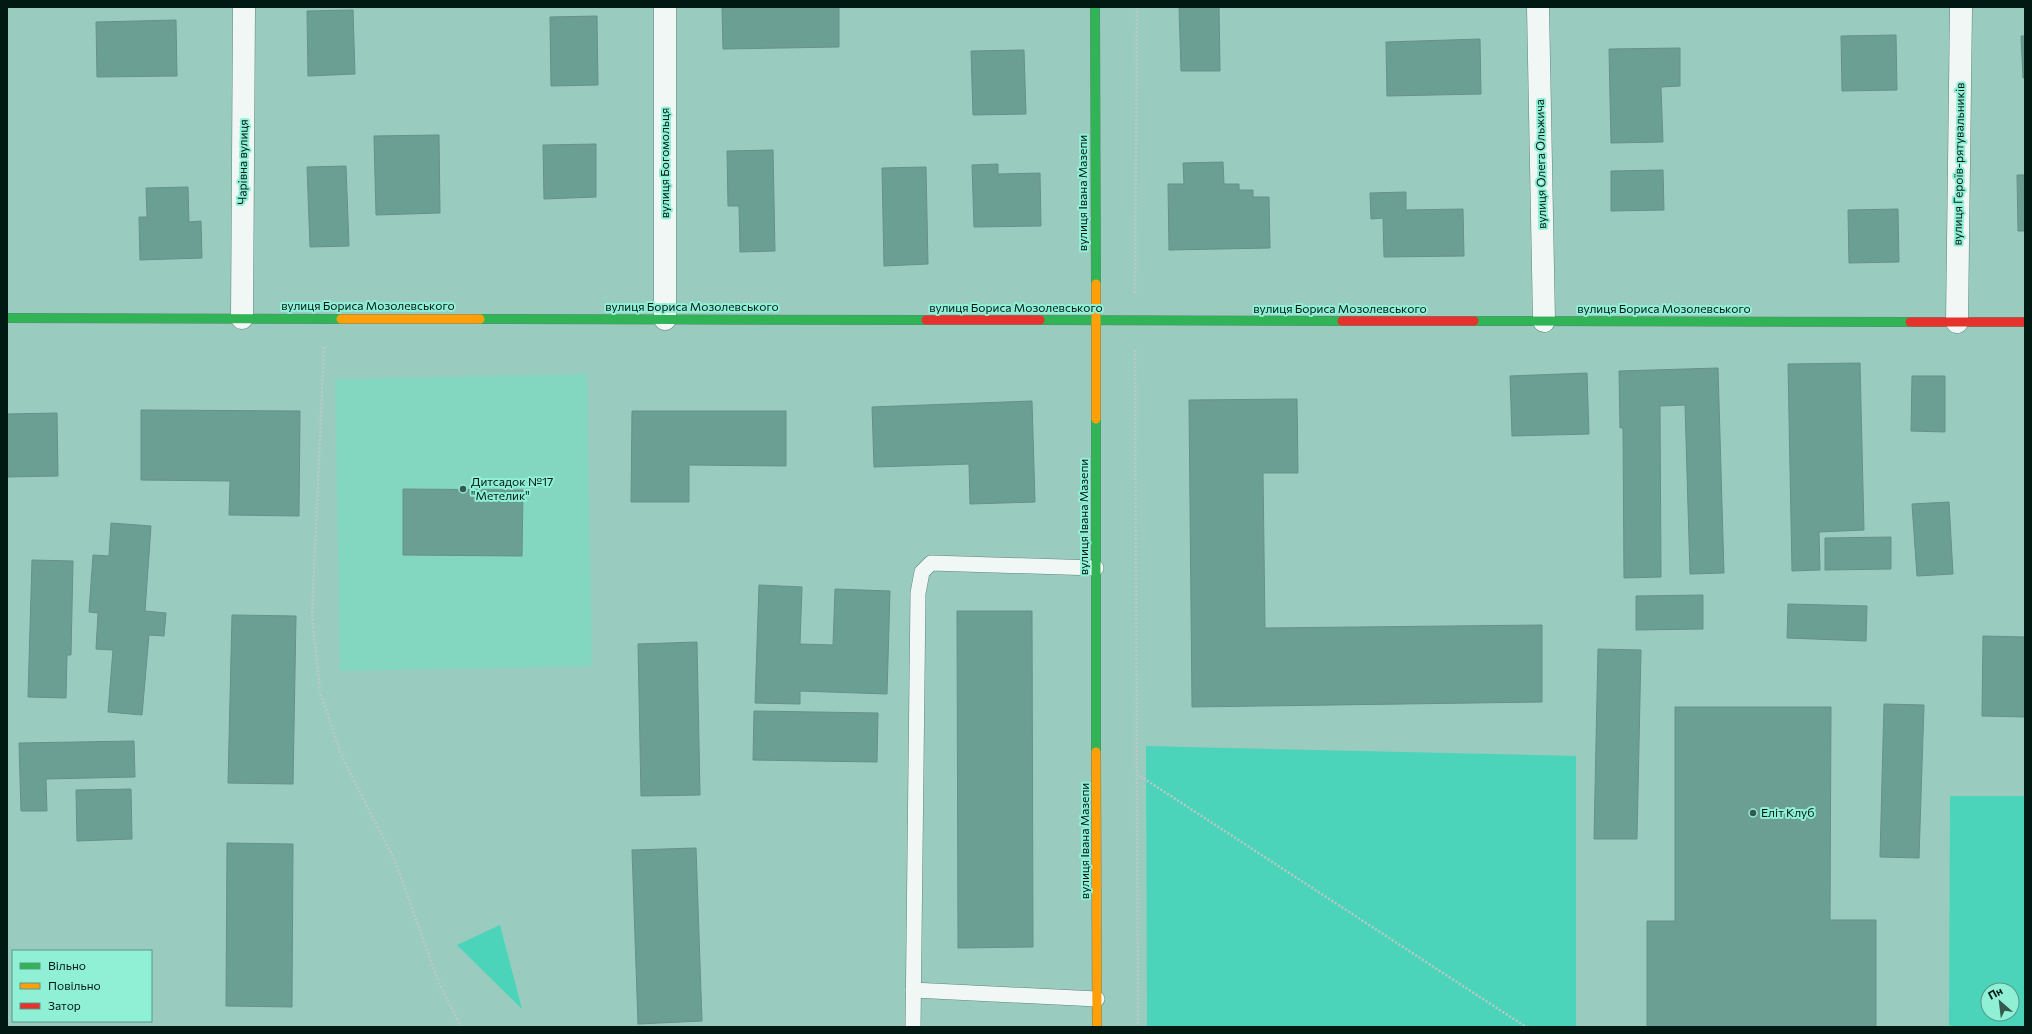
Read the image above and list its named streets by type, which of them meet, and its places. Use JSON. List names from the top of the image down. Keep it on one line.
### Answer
{"streets":{"street":["Чарівна вулиця","вулиця Богомольця","вулиця Олега Ольжича","вулиця Героїв-рятувальників","вулиця Івана Мазепи","вулиця Бориса Мозолевського"]},"crossings":[["Чарівна вулиця","вулиця Бориса Мозолевського"],["вулиця Богомольця","вулиця Бориса Мозолевського"],["вулиця Олега Ольжича","вулиця Бориса Мозолевського"],["вулиця Героїв-рятувальників","вулиця Бориса Мозолевського"],["вулиця Івана Мазепи","вулиця Бориса Мозолевського"]],"places":["Дитсадок №17 \"Метелик\"","Еліт Клуб"],"legend":["Вільно","Повільно","Затор"],"north":"top left"}
